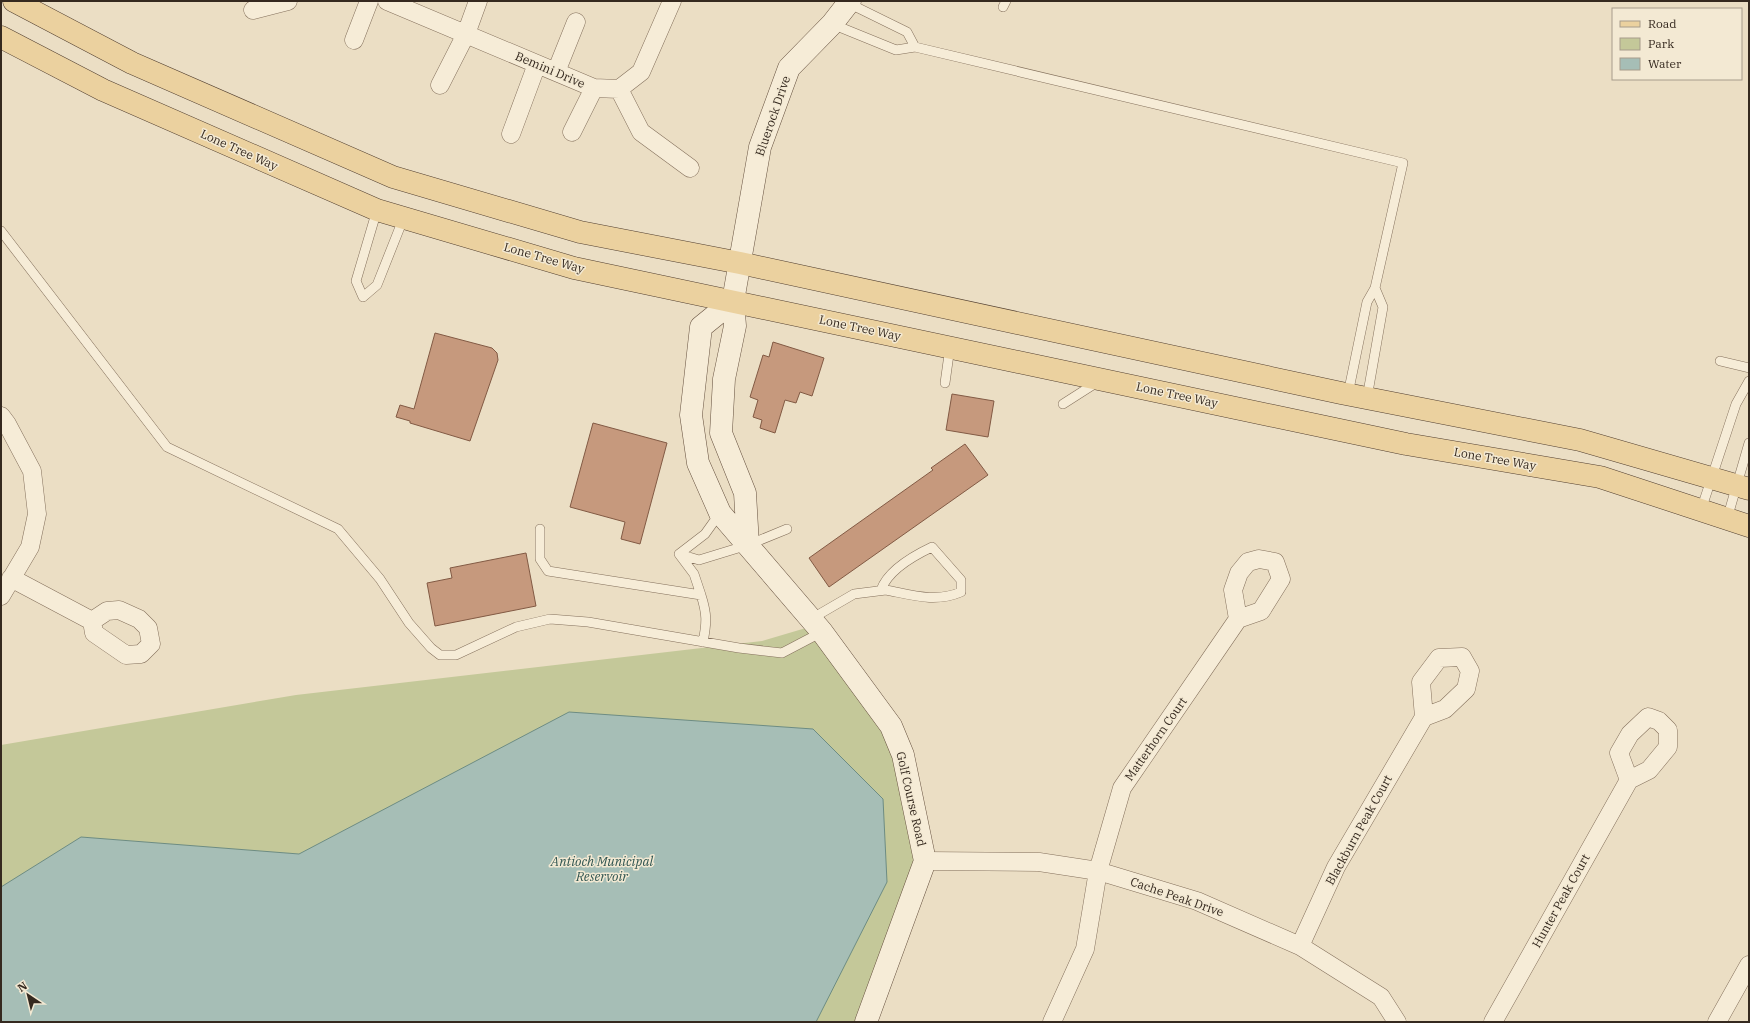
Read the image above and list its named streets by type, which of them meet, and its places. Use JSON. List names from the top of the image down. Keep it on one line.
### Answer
{"streets":{"main road":["Lone Tree Way"],"street":["Bemini Drive","Bluerock Drive","Matterhorn Court","Golf Course Road","Blackburn Peak Court","Cache Peak Drive","Hunter Peak Court"]},"crossings":[["Bluerock Drive","Lone Tree Way"],["Bluerock Drive","Golf Course Road"],["Lone Tree Way","Golf Course Road"],["Matterhorn Court","Cache Peak Drive"],["Golf Course Road","Cache Peak Drive"],["Blackburn Peak Court","Cache Peak Drive"]],"water":["Antioch Municipal Reservoir"],"legend":["Road","Park","Water"],"north":"top left"}
